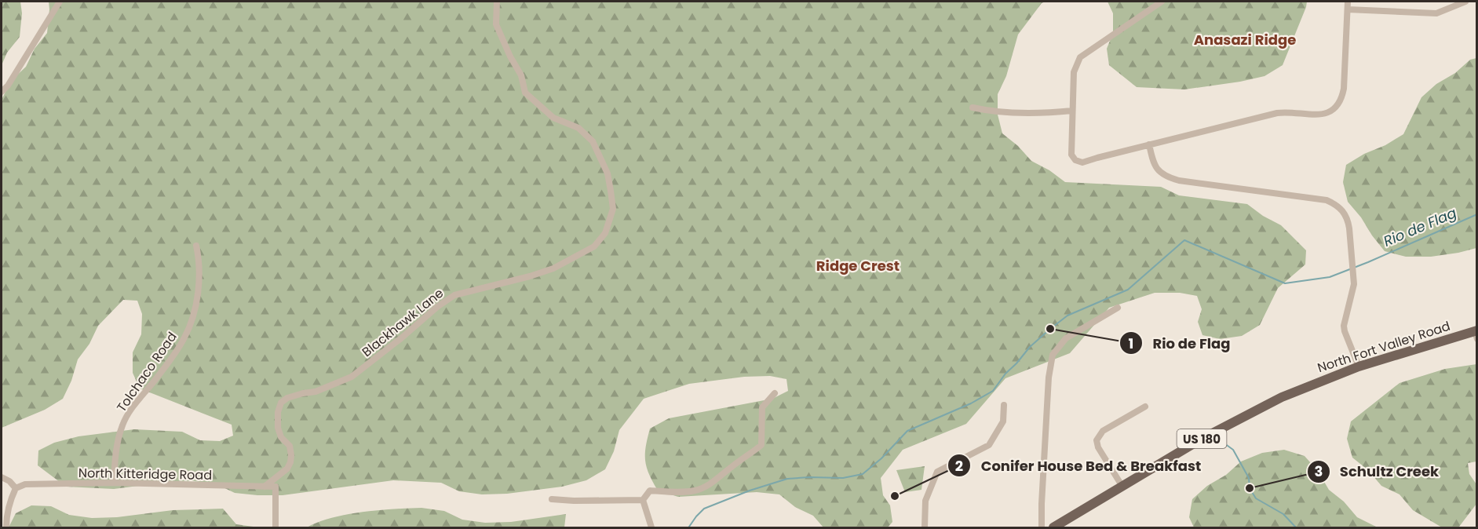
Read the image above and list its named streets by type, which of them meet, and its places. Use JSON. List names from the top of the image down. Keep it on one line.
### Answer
{"streets":{"main road":["North Fort Valley Road","US 180"],"street":["Blackhawk Lane","Tolchaco Road","North Kitteridge Road"]},"crossings":[["Blackhawk Lane","North Kitteridge Road"],["Tolchaco Road","North Kitteridge Road"]],"districts":["Anasazi Ridge","Ridge Crest"],"water":["Rio de Flag"],"places":["Rio de Flag","Schultz Creek","Conifer House Bed & Breakfast"]}
